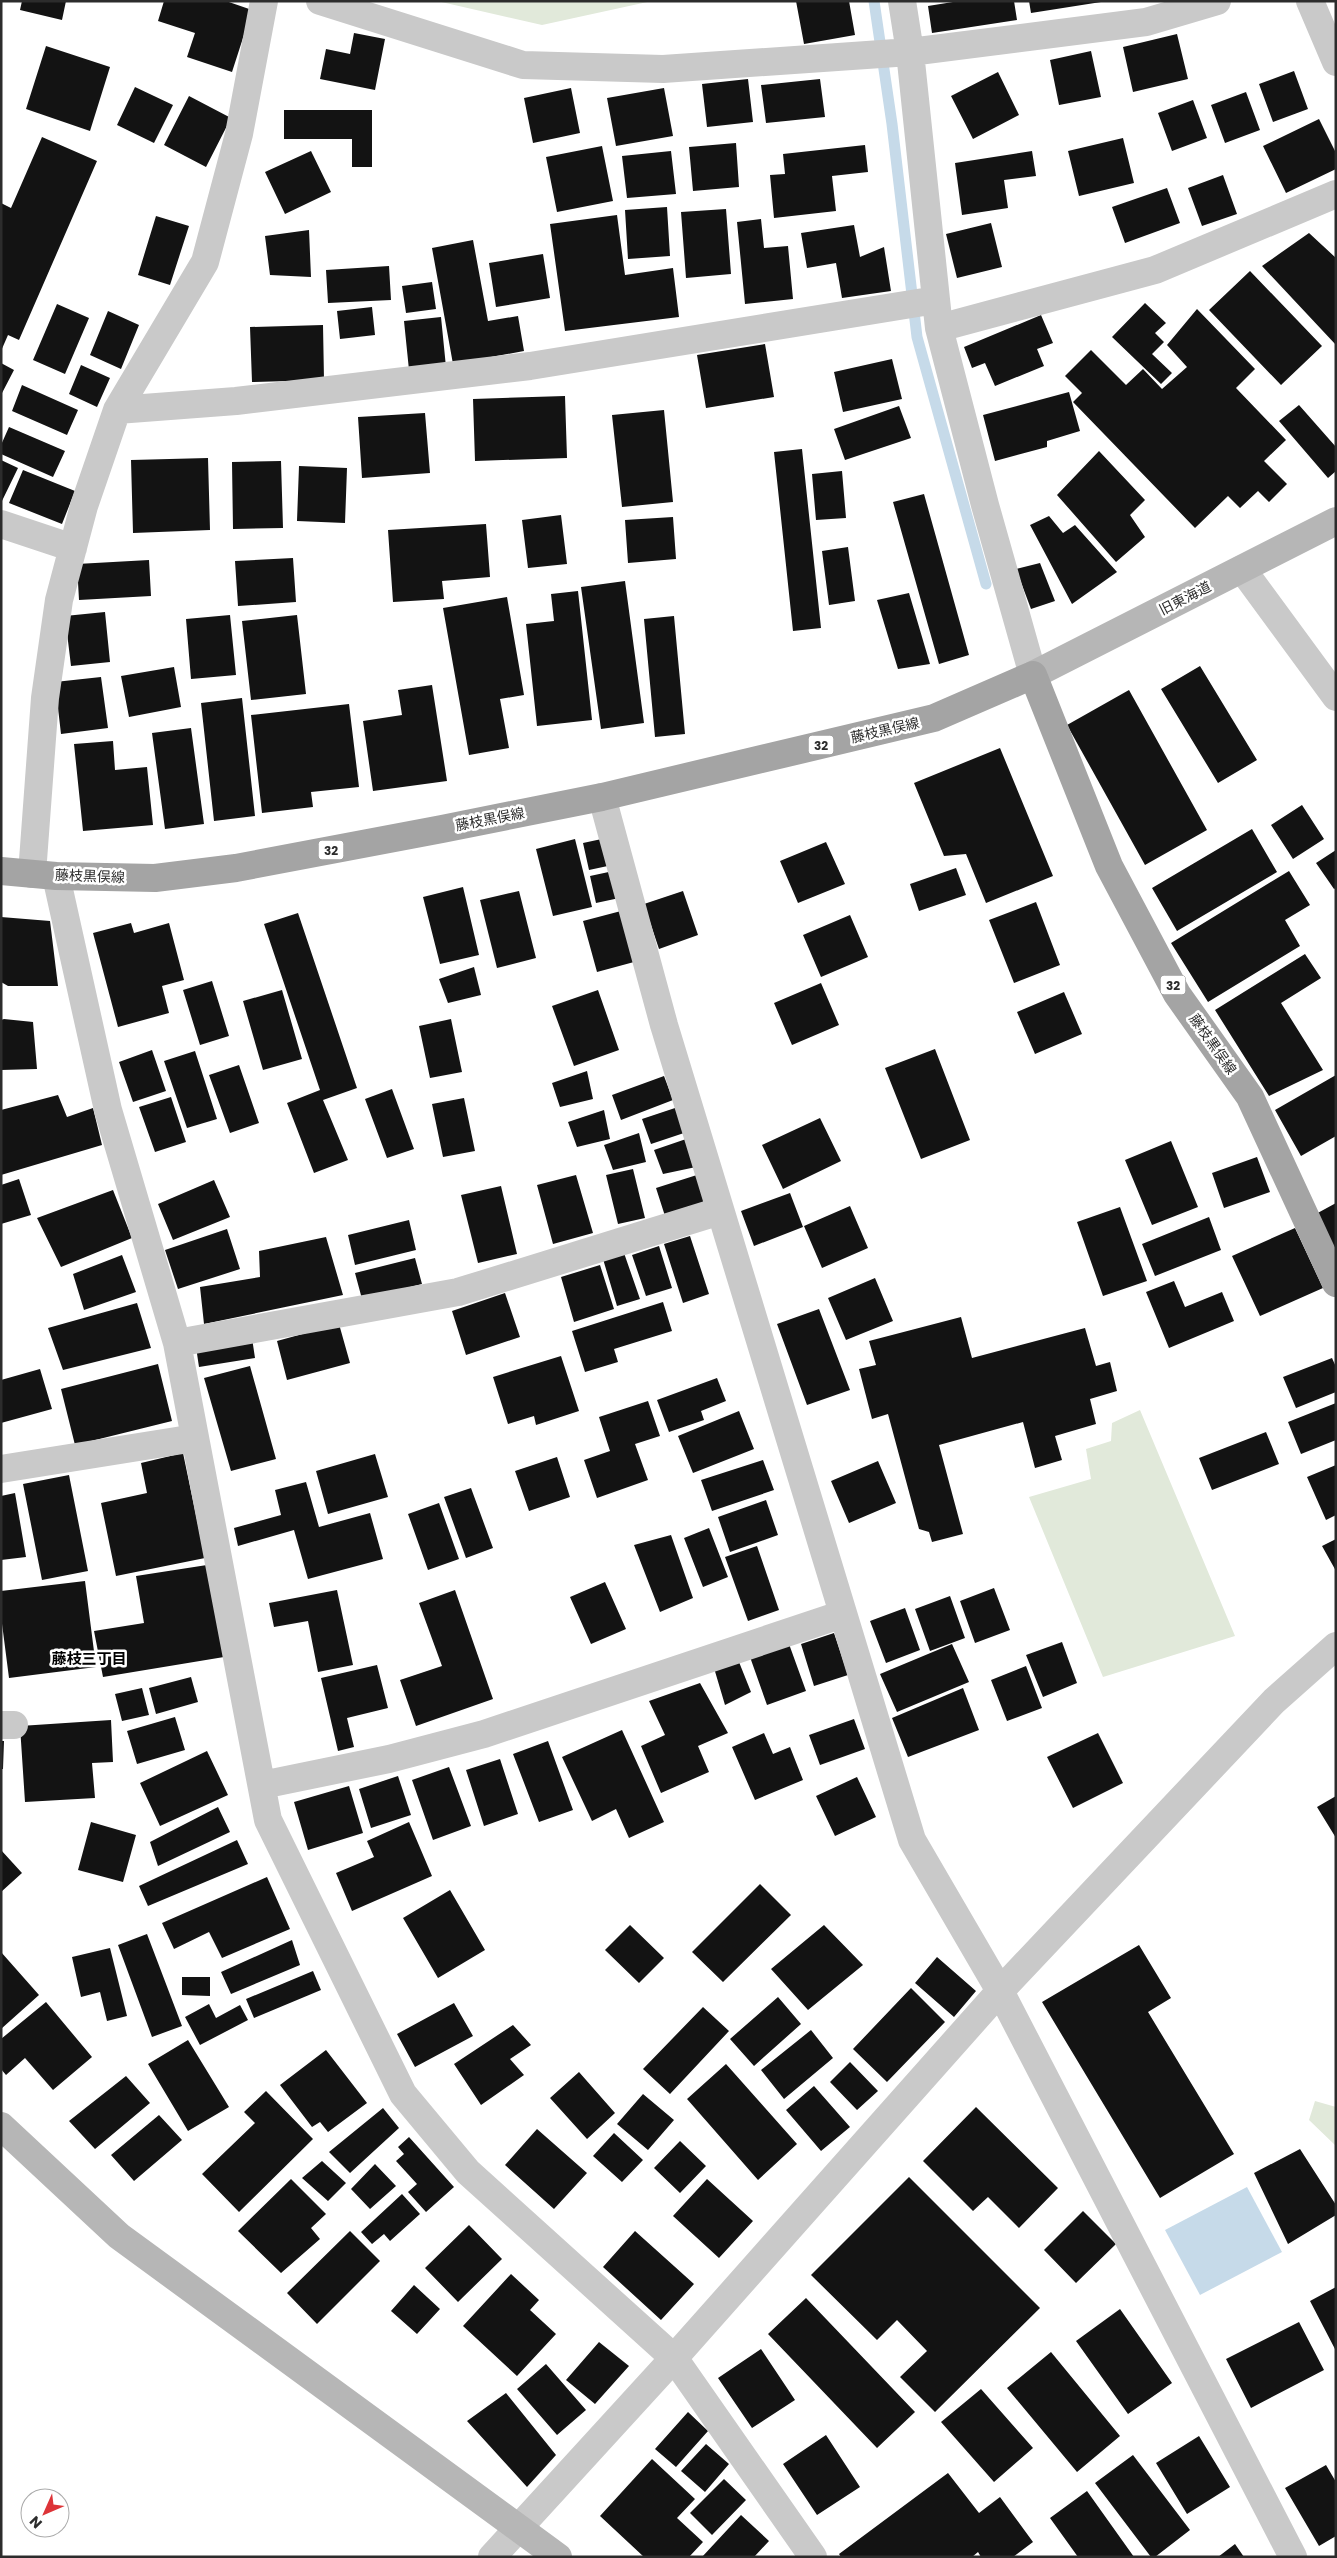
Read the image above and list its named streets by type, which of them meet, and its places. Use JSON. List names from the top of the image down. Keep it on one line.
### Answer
{"streets":{"main road":["藤枝黒俣線","32"],"street":["旧東海道"]},"crossings":[["旧東海道","藤枝黒俣線"]],"districts":["藤枝三丁目"],"north":"bottom left"}
